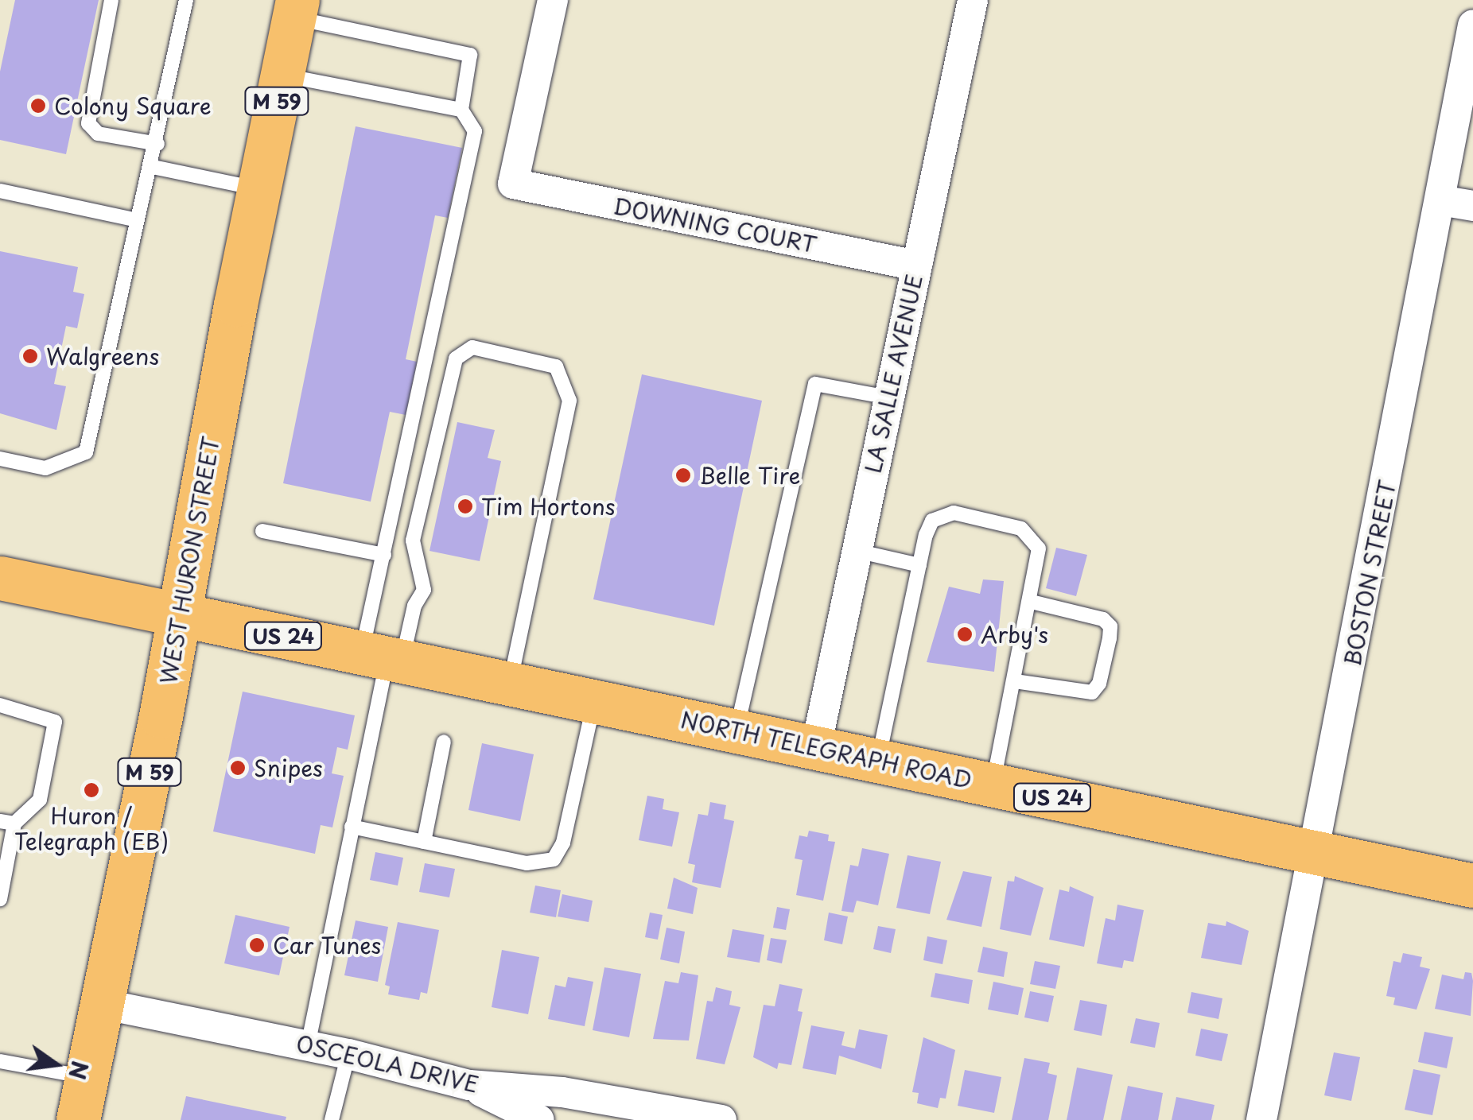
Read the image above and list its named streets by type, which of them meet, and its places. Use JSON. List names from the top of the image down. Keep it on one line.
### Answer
{"streets":{"main road":["M 59","WEST HURON STREET","US 24","NORTH TELEGRAPH ROAD"],"street":["DOWNING COURT","LA SALLE AVENUE","BOSTON STREET","OSCEOLA DRIVE"]},"crossings":[["DOWNING COURT","LA SALLE AVENUE"],["LA SALLE AVENUE","NORTH TELEGRAPH ROAD"],["WEST HURON STREET","US 24"],["WEST HURON STREET","NORTH TELEGRAPH ROAD"],["WEST HURON STREET","OSCEOLA DRIVE"],["BOSTON STREET","NORTH TELEGRAPH ROAD"],["US 24","NORTH TELEGRAPH ROAD"]],"places":["Colony Square","Walgreens","Belle Tire","Tim Hortons","Arby's","Snipes","Huron / Telegraph (EB)","Car Tunes"],"north":"right"}
